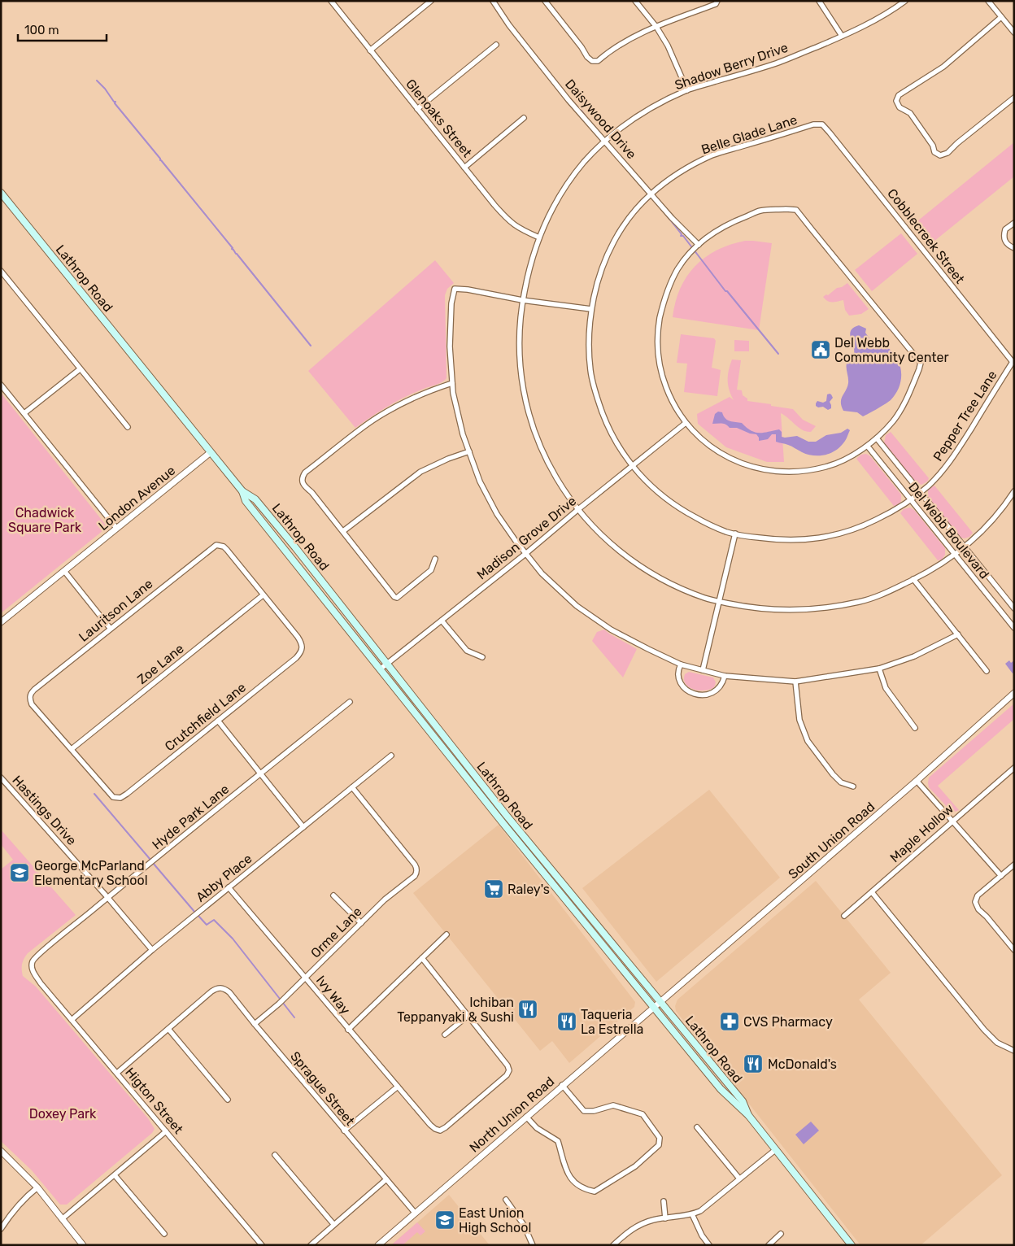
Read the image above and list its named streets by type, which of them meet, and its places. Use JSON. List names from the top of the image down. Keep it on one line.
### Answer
{"streets":{"main road":["Lathrop Road"],"street":["Shadow Berry Drive","Glenoaks Street","Daisywood Drive","Belle Glade Lane","Cobblecreek Street","Pepper Tree Lane","London Avenue","Del Webb Boulevard","Madison Grove Drive","Lauritson Lane","Zoe Lane","Crutchfield Lane","Hastings Drive","Hyde Park Lane","Maple Hollow","South Union Road","Abby Place","Orme Lane","Ivy Way","Sprague Street","Higton Street","North Union Road"]},"crossings":[["Shadow Berry Drive","Glenoaks Street"],["Shadow Berry Drive","Daisywood Drive"],["Shadow Berry Drive","Del Webb Boulevard"],["Shadow Berry Drive","Madison Grove Drive"],["Daisywood Drive","Belle Glade Lane"],["Belle Glade Lane","Cobblecreek Street"],["Belle Glade Lane","Pepper Tree Lane"],["Belle Glade Lane","Madison Grove Drive"],["Cobblecreek Street","Pepper Tree Lane"],["Lathrop Road","London Avenue"],["Lathrop Road","Madison Grove Drive"],["Lathrop Road","South Union Road"],["Lathrop Road","North Union Road"],["Pepper Tree Lane","Del Webb Boulevard"],["Pepper Tree Lane","Madison Grove Drive"],["Lauritson Lane","Zoe Lane"],["Lauritson Lane","Crutchfield Lane"],["Zoe Lane","Crutchfield Lane"],["Hastings Drive","Hyde Park Lane"],["Hastings Drive","Abby Place"],["Hyde Park Lane","Higton Street"],["South Union Road","North Union Road"],["Abby Place","Orme Lane"],["Abby Place","Ivy Way"],["Abby Place","Higton Street"],["Orme Lane","Ivy Way"],["Orme Lane","Sprague Street"],["Sprague Street","North Union Road"]],"parks":["Chadwick Square Park","Doxey Park"],"places":{"public building":["Del Webb Community Center"],"school or university":["George McParland Elementary School","East Union High School"],"supermarket":["Raley's"],"restaurant":["Ichiban Teppanyaki & Sushi","Taqueria La Estrella","McDonald's"],"pharmacy":["CVS Pharmacy"]},"scale_bar":"100 m"}
